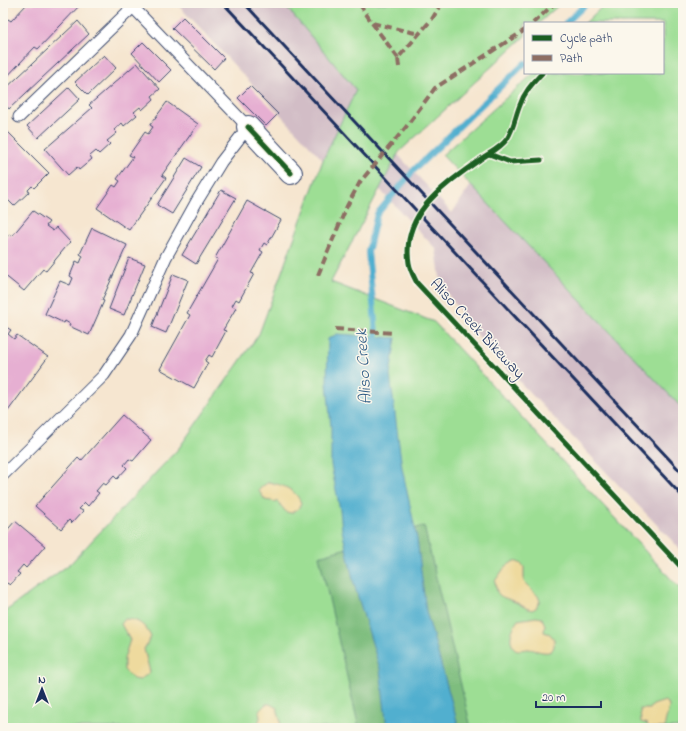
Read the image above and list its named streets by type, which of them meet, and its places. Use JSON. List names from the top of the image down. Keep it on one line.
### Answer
{"streets":{"cycle path":["Aliso Creek Bikeway"]},"water":["Aliso Creek"],"legend":["Cycle path","Path"],"scale_bar":"20 m","north":"top"}
